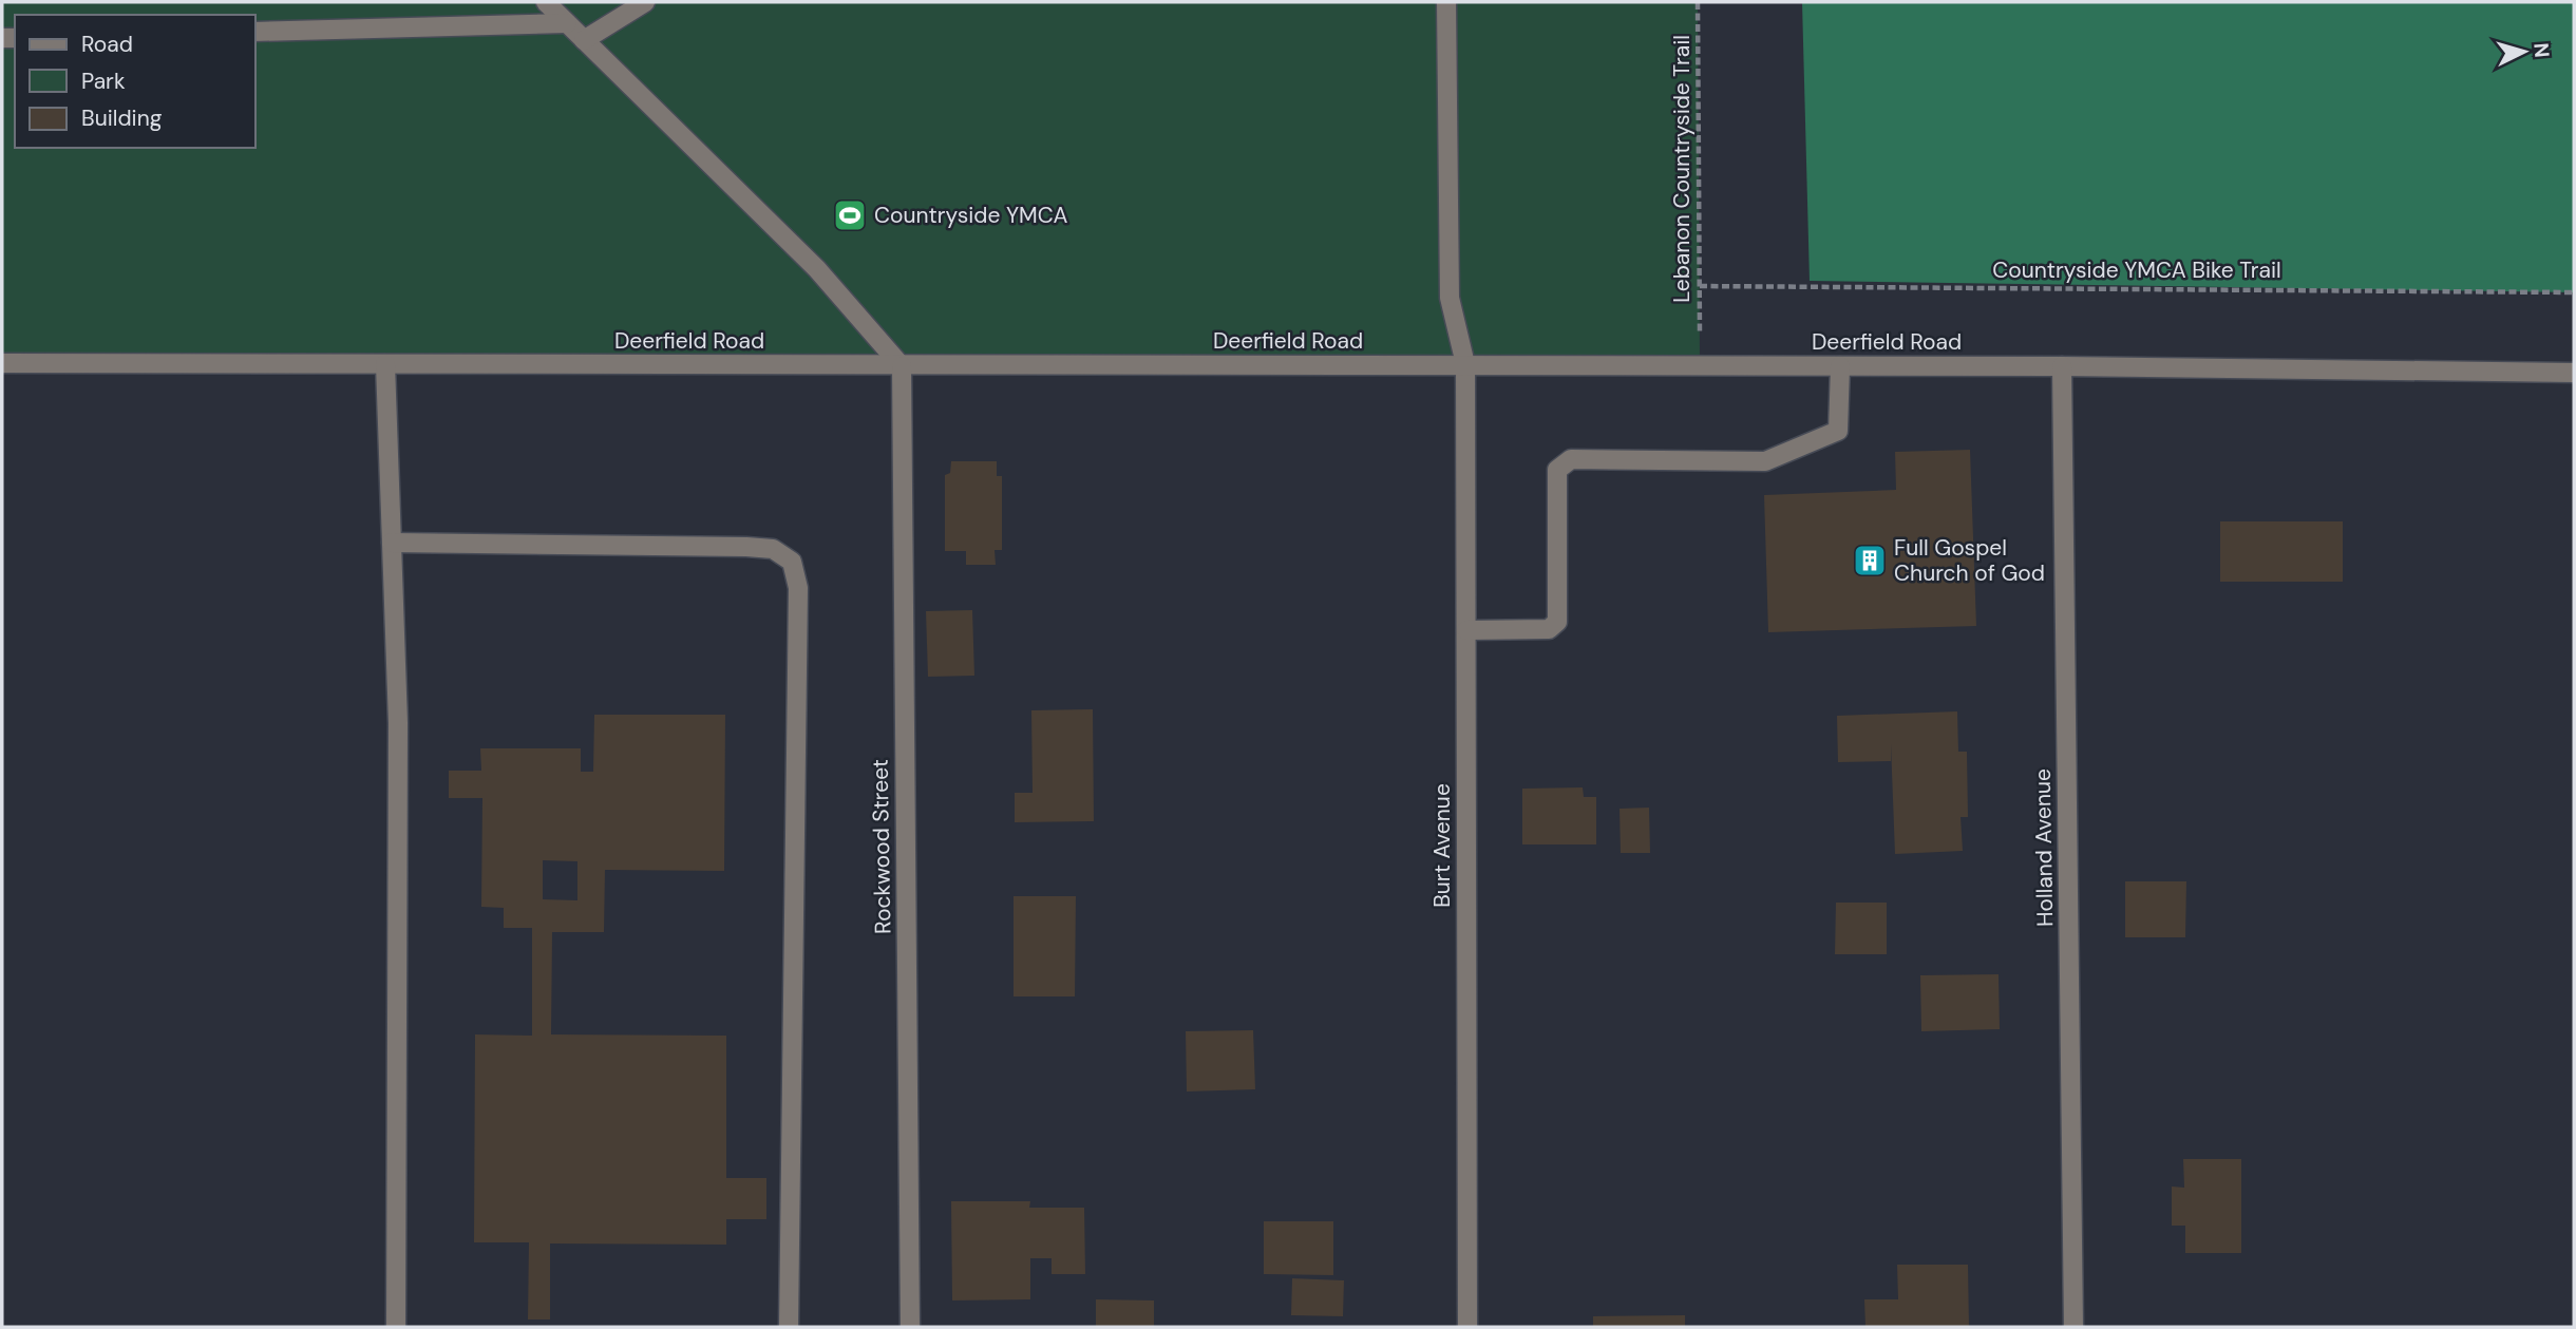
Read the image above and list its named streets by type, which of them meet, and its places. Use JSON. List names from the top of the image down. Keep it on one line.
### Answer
{"streets":{"street":["Deerfield Road","Burt Avenue","Rockwood Street","Holland Avenue"],"path":["Lebanon Countryside Trail","Countryside YMCA Bike Trail"]},"crossings":[["Lebanon Countryside Trail","Countryside YMCA Bike Trail"],["Deerfield Road","Burt Avenue"],["Deerfield Road","Rockwood Street"],["Deerfield Road","Holland Avenue"]],"places":{"sports":["Countryside YMCA"],"building":["Full Gospel Church of God"]},"legend":["Road","Park","Building"],"north":"right"}
